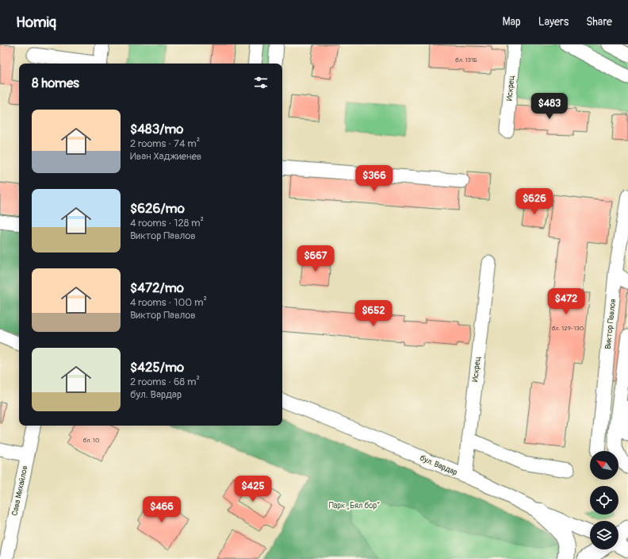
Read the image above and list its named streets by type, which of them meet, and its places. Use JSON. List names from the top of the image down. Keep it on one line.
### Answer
{"streets":{"street":["Искрец","Виктор Павлов","бул. Вардар","Сава Михайлов"]},"crossings":[["Искрец","бул. Вардар"]],"parks":["Парк „Бял бор“"],"house_numbers":["бл. 131Б","бл. 129-130","бл. 10"],"north":"top left","page":{"header":"Homiq","nav":["Map","Layers","Share"],"heading":"8 homes","price":["$483","$366","$626","$667","$472","$652","$425","$466"],"list":[{"name":"$483/mo","note":"2 rooms · 74 m² · Иван Хаджиенев"},{"name":"$626/mo","note":"4 rooms · 128 m² · Виктор Павлов"},{"name":"$472/mo","note":"4 rooms · 100 m² · Виктор Павлов"},{"name":"$425/mo","note":"2 rooms · 68 m² · бул. Вардар"}]}}
